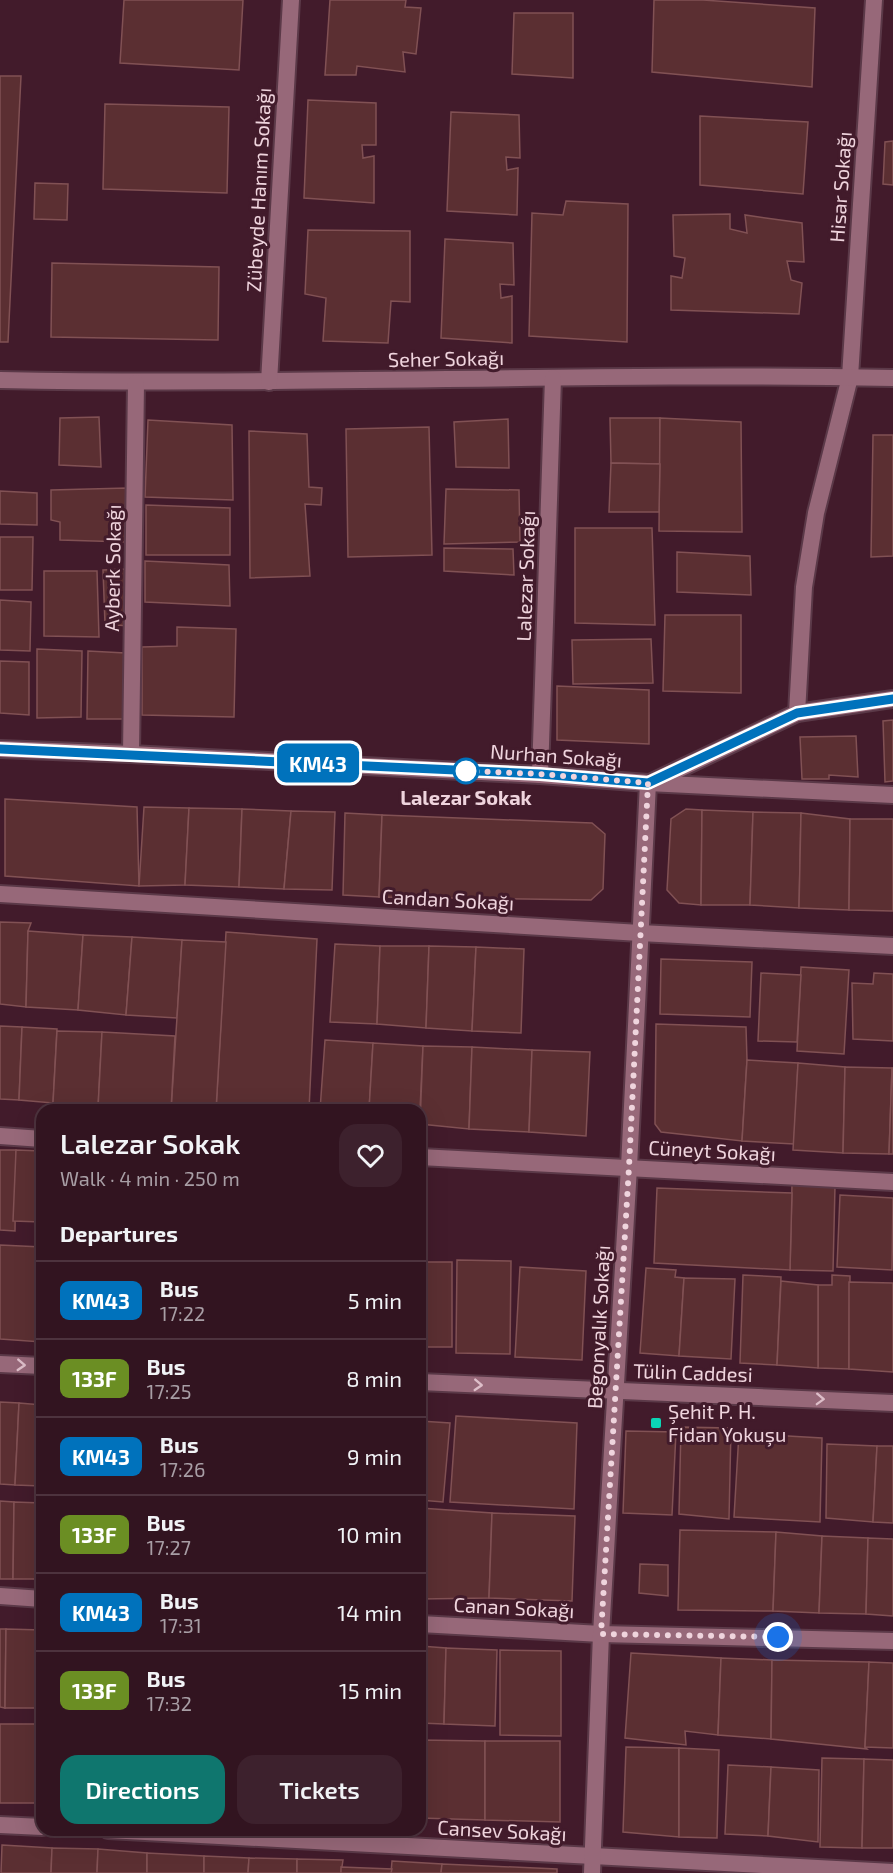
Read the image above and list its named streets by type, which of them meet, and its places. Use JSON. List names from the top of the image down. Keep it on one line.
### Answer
{"streets":{"street":["Hisar Sokağı","Zübeyde Hanım Sokağı","Seher Sokağı","Ayberk Sokağı","Lalezar Sokağı","Nurhan Sokağı","Candan Sokağı","Cüneyt Sokağı","Begonyalık Sokağı","Tülin Caddesi","Canan Sokağı","Cansev Sokağı"]},"crossings":[["Hisar Sokağı","Seher Sokağı"],["Zübeyde Hanım Sokağı","Seher Sokağı"],["Seher Sokağı","Ayberk Sokağı"],["Seher Sokağı","Lalezar Sokağı"],["Ayberk Sokağı","Nurhan Sokağı"],["Lalezar Sokağı","Nurhan Sokağı"],["Nurhan Sokağı","Begonyalık Sokağı"],["Candan Sokağı","Begonyalık Sokağı"],["Cüneyt Sokağı","Begonyalık Sokağı"],["Begonyalık Sokağı","Tülin Caddesi"],["Begonyalık Sokağı","Canan Sokağı"],["Begonyalık Sokağı","Cansev Sokağı"]],"one_way":["Tülin Caddesi"],"places":{"other":["Lalezar Sokak"],"transit":["Şehit P. H. Fidan Yokuşu"]},"lines":["bus line KM43"],"page":{"on_map":"KM43","heading":[["Lalezar Sokak","Walk · 4 min · 250 m"],"Departures"],"list":[{"mark":"KM43","name":"Bus","note":"17:22","value":"5 min"},{"mark":"133F","name":"Bus","note":"17:25","value":"8 min"},{"mark":"KM43","name":"Bus","note":"17:26","value":"9 min"},{"mark":"133F","name":"Bus","note":"17:27","value":"10 min"},{"mark":"KM43","name":"Bus","note":"17:31","value":"14 min"},{"mark":"133F","name":"Bus","note":"17:32","value":"15 min"}],"buttons":["Directions","Tickets"]}}
